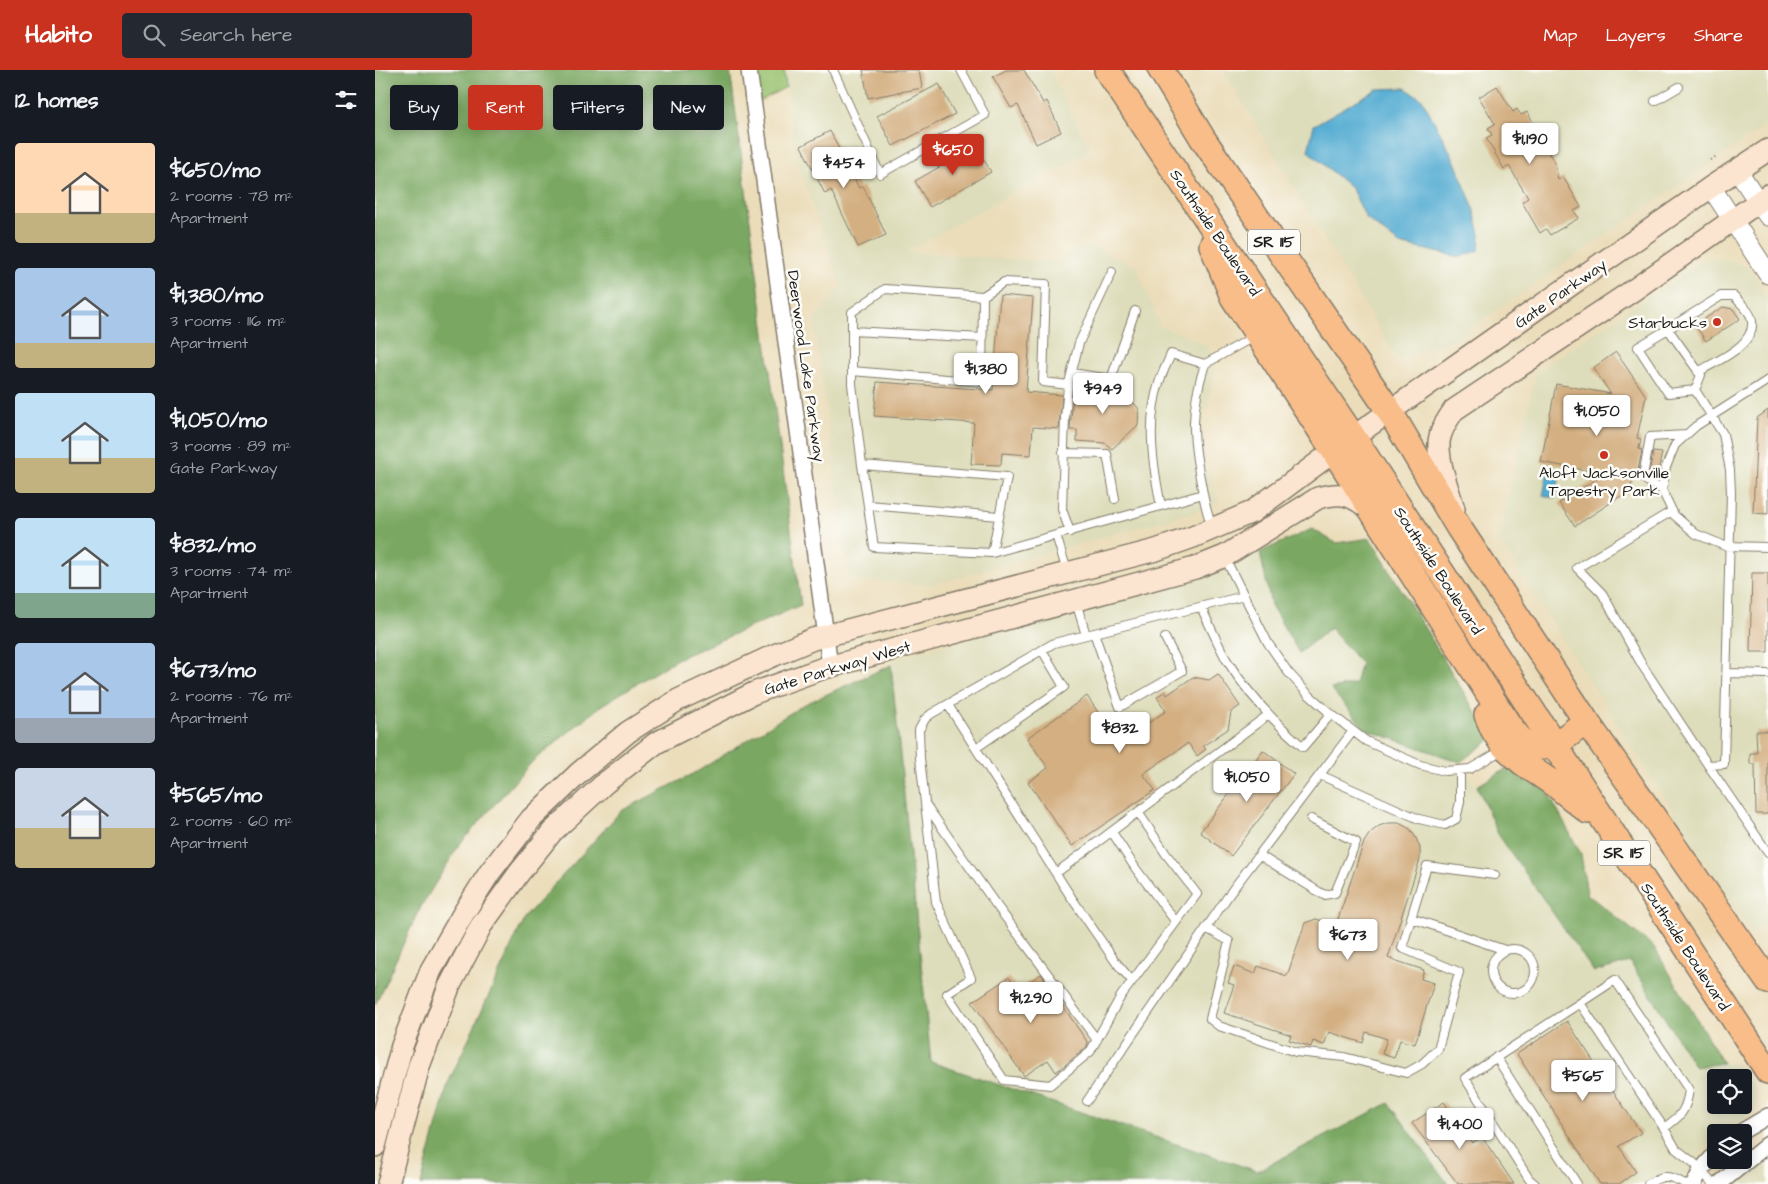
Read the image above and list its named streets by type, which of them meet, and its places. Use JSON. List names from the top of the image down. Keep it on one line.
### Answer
{"streets":{"highway":["Southside Boulevard","SR 115"],"main road":["Gate Parkway","Gate Parkway West"],"street":["Deerwood Lake Parkway"]},"crossings":[["Southside Boulevard","Gate Parkway"],["Southside Boulevard","Gate Parkway West"],["SR 115","Gate Parkway"],["Gate Parkway","Gate Parkway West"],["Deerwood Lake Parkway","Gate Parkway West"]],"places":["Starbucks","Aloft Jacksonville Tapestry Park"],"page":{"header":"Habito","search":"Search here","nav":["Map","Layers","Share"],"heading":"12 homes","chip":["Buy","Rent","Filters","New"],"price":["$1,190","$650","$454","$1,380","$949","$1,050","$832","$1,050","$673","$1,290","$565","$1,400"],"list":[{"name":"$650/mo","note":"2 rooms · 78 m² · Apartment"},{"name":"$1,380/mo","note":"3 rooms · 116 m² · Apartment"},{"name":"$1,050/mo","note":"3 rooms · 89 m² · Gate Parkway"},{"name":"$832/mo","note":"3 rooms · 74 m² · Apartment"},{"name":"$673/mo","note":"2 rooms · 76 m² · Apartment"},{"name":"$565/mo","note":"2 rooms · 60 m² · Apartment"}]}}
